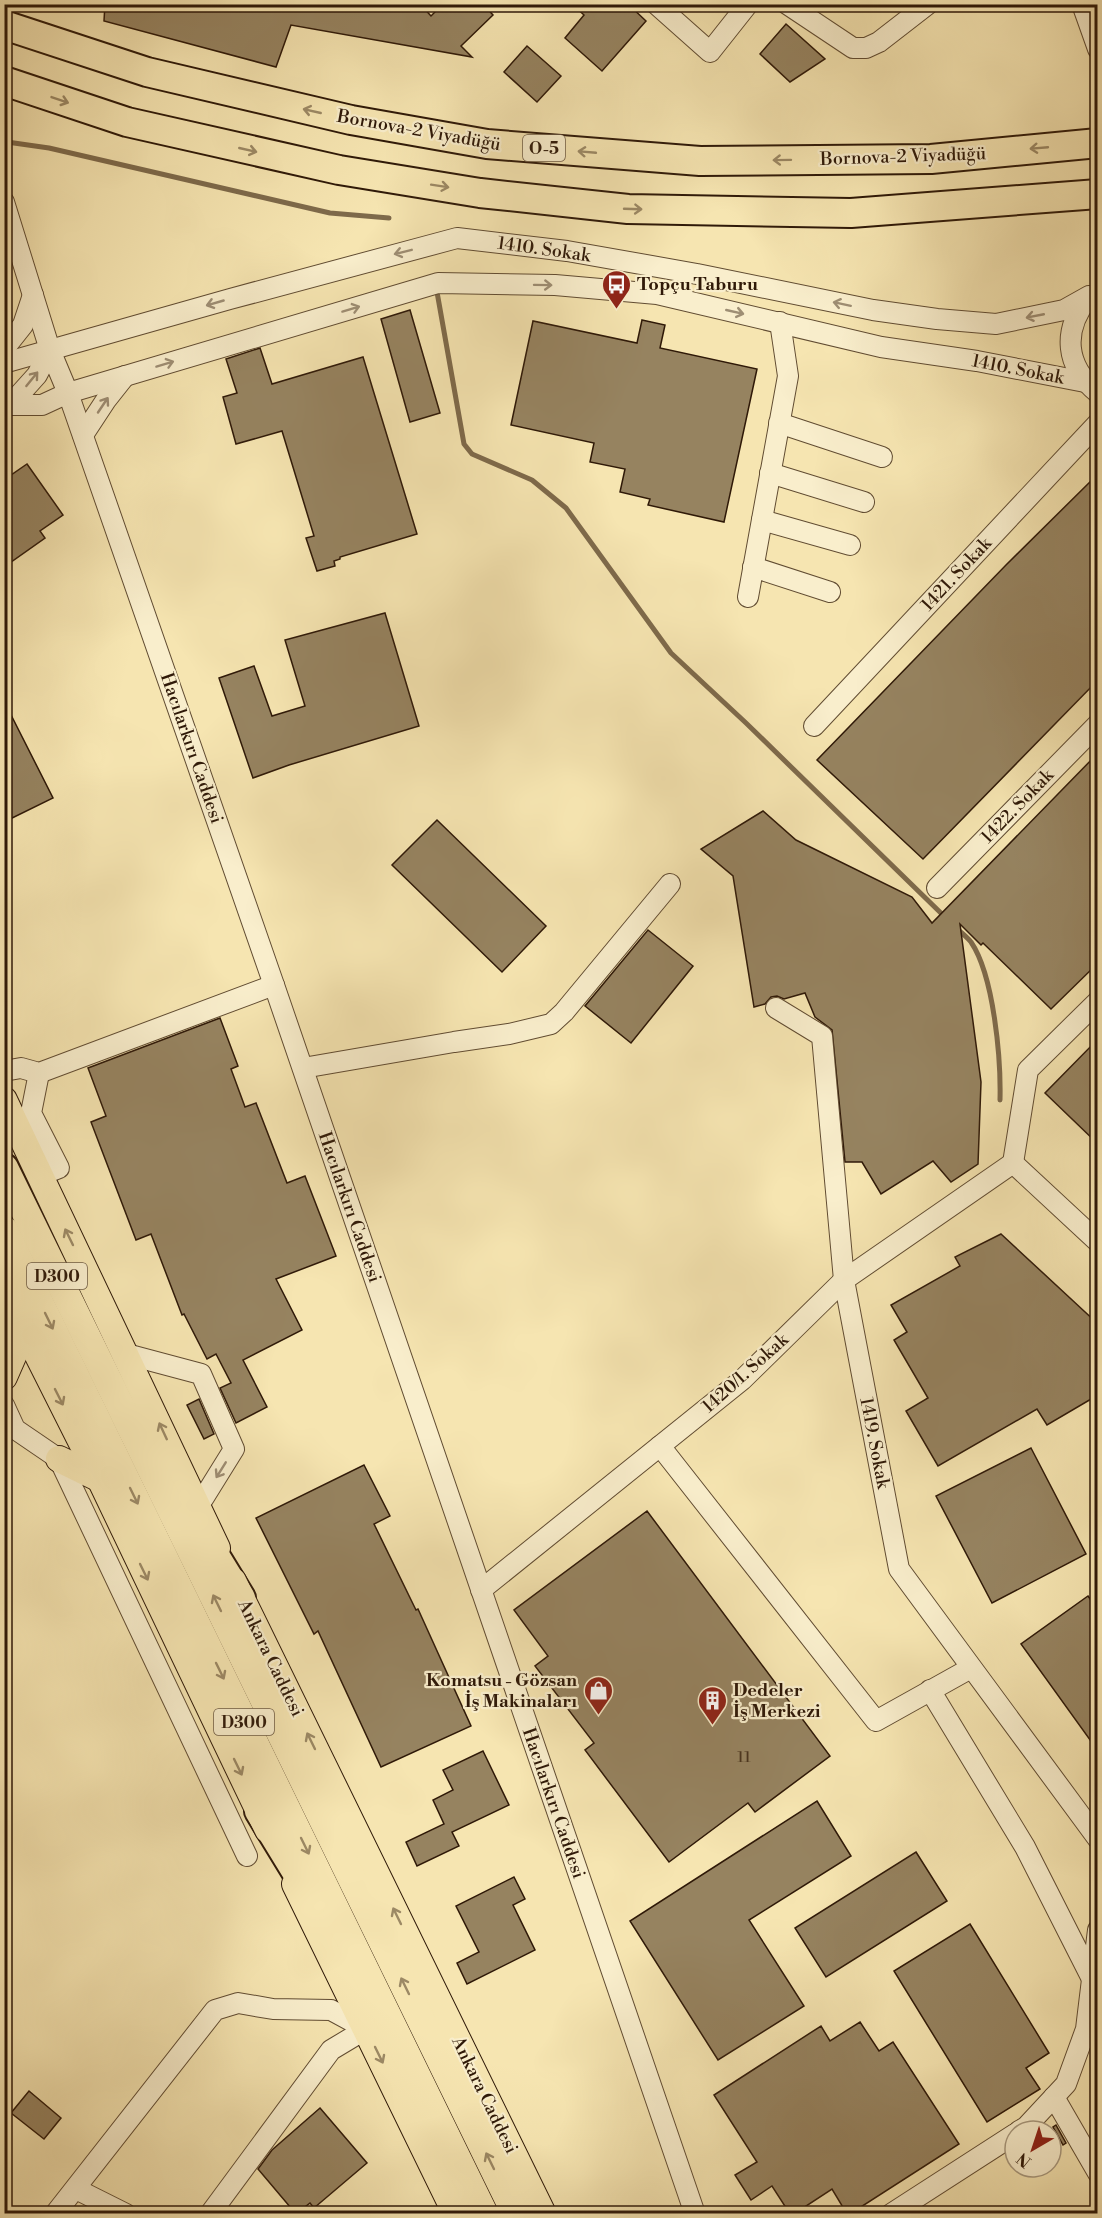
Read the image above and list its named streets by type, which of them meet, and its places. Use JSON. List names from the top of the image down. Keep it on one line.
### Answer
{"streets":{"highway":["Bornova-2 Viyadüğü","O-5","D300","Ankara Caddesi"],"street":["1410. Sokak","1421. Sokak","Hacılarkırı Caddesi","1422. Sokak","1420/1. Sokak","1419. Sokak"]},"crossings":[["1410. Sokak","Hacılarkırı Caddesi"],["Hacılarkırı Caddesi","1420/1. Sokak"],["1420/1. Sokak","1419. Sokak"]],"places":{"bus stop":["Topçu Taburu"],"shop":["Komatsu - Gözsan İş Makinaları"],"building":["Dedeler İş Merkezi"]},"house_numbers":["11"],"north":"bottom left"}
